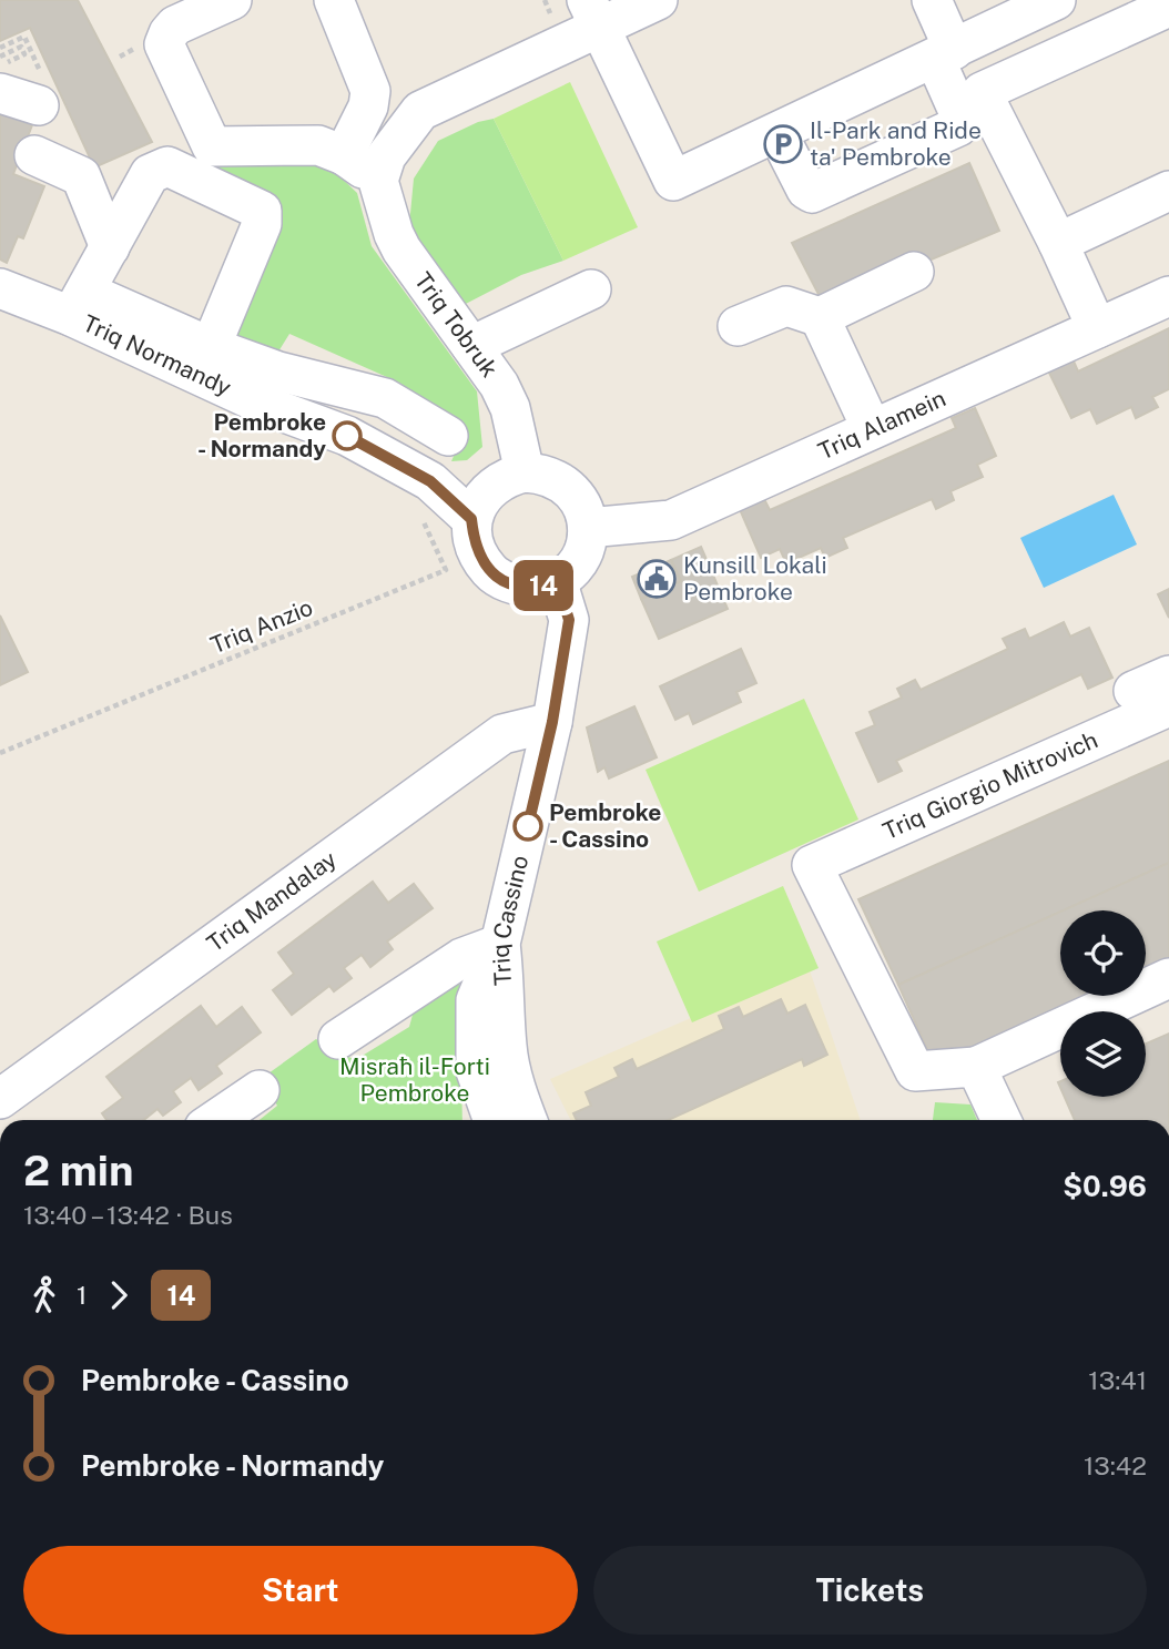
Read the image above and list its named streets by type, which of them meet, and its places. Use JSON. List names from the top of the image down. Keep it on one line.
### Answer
{"streets":{"street":["Triq Tobruk","Triq Normandy","Triq Alamein","Triq Giorgio Mitrovich","Triq Mandalay","Triq Cassino"],"path":["Triq Anzio"]},"crossings":[["Triq Tobruk","Triq Normandy"],["Triq Tobruk","Triq Alamein"],["Triq Tobruk","Triq Cassino"],["Triq Normandy","Triq Alamein"],["Triq Normandy","Triq Anzio"],["Triq Normandy","Triq Cassino"],["Triq Alamein","Triq Cassino"],["Triq Mandalay","Triq Cassino"]],"parks":["Misraħ il-Forti Pembroke"],"places":{"parking":["Il-Park and Ride ta' Pembroke"],"other":["Pembroke - Normandy","Pembroke - Cassino"],"public building":["Kunsill Lokali Pembroke"]},"lines":["bus line 14"],"page":{"on_map":"14","heading":["2 min","13:40 – 13:42 · Bus","$0.96"],"legs":["1","14"],"list":[{"name":"Pembroke - Cassino","value":"13:41"},{"name":"Pembroke - Normandy","value":"13:42"}],"buttons":["Start","Tickets"]}}
